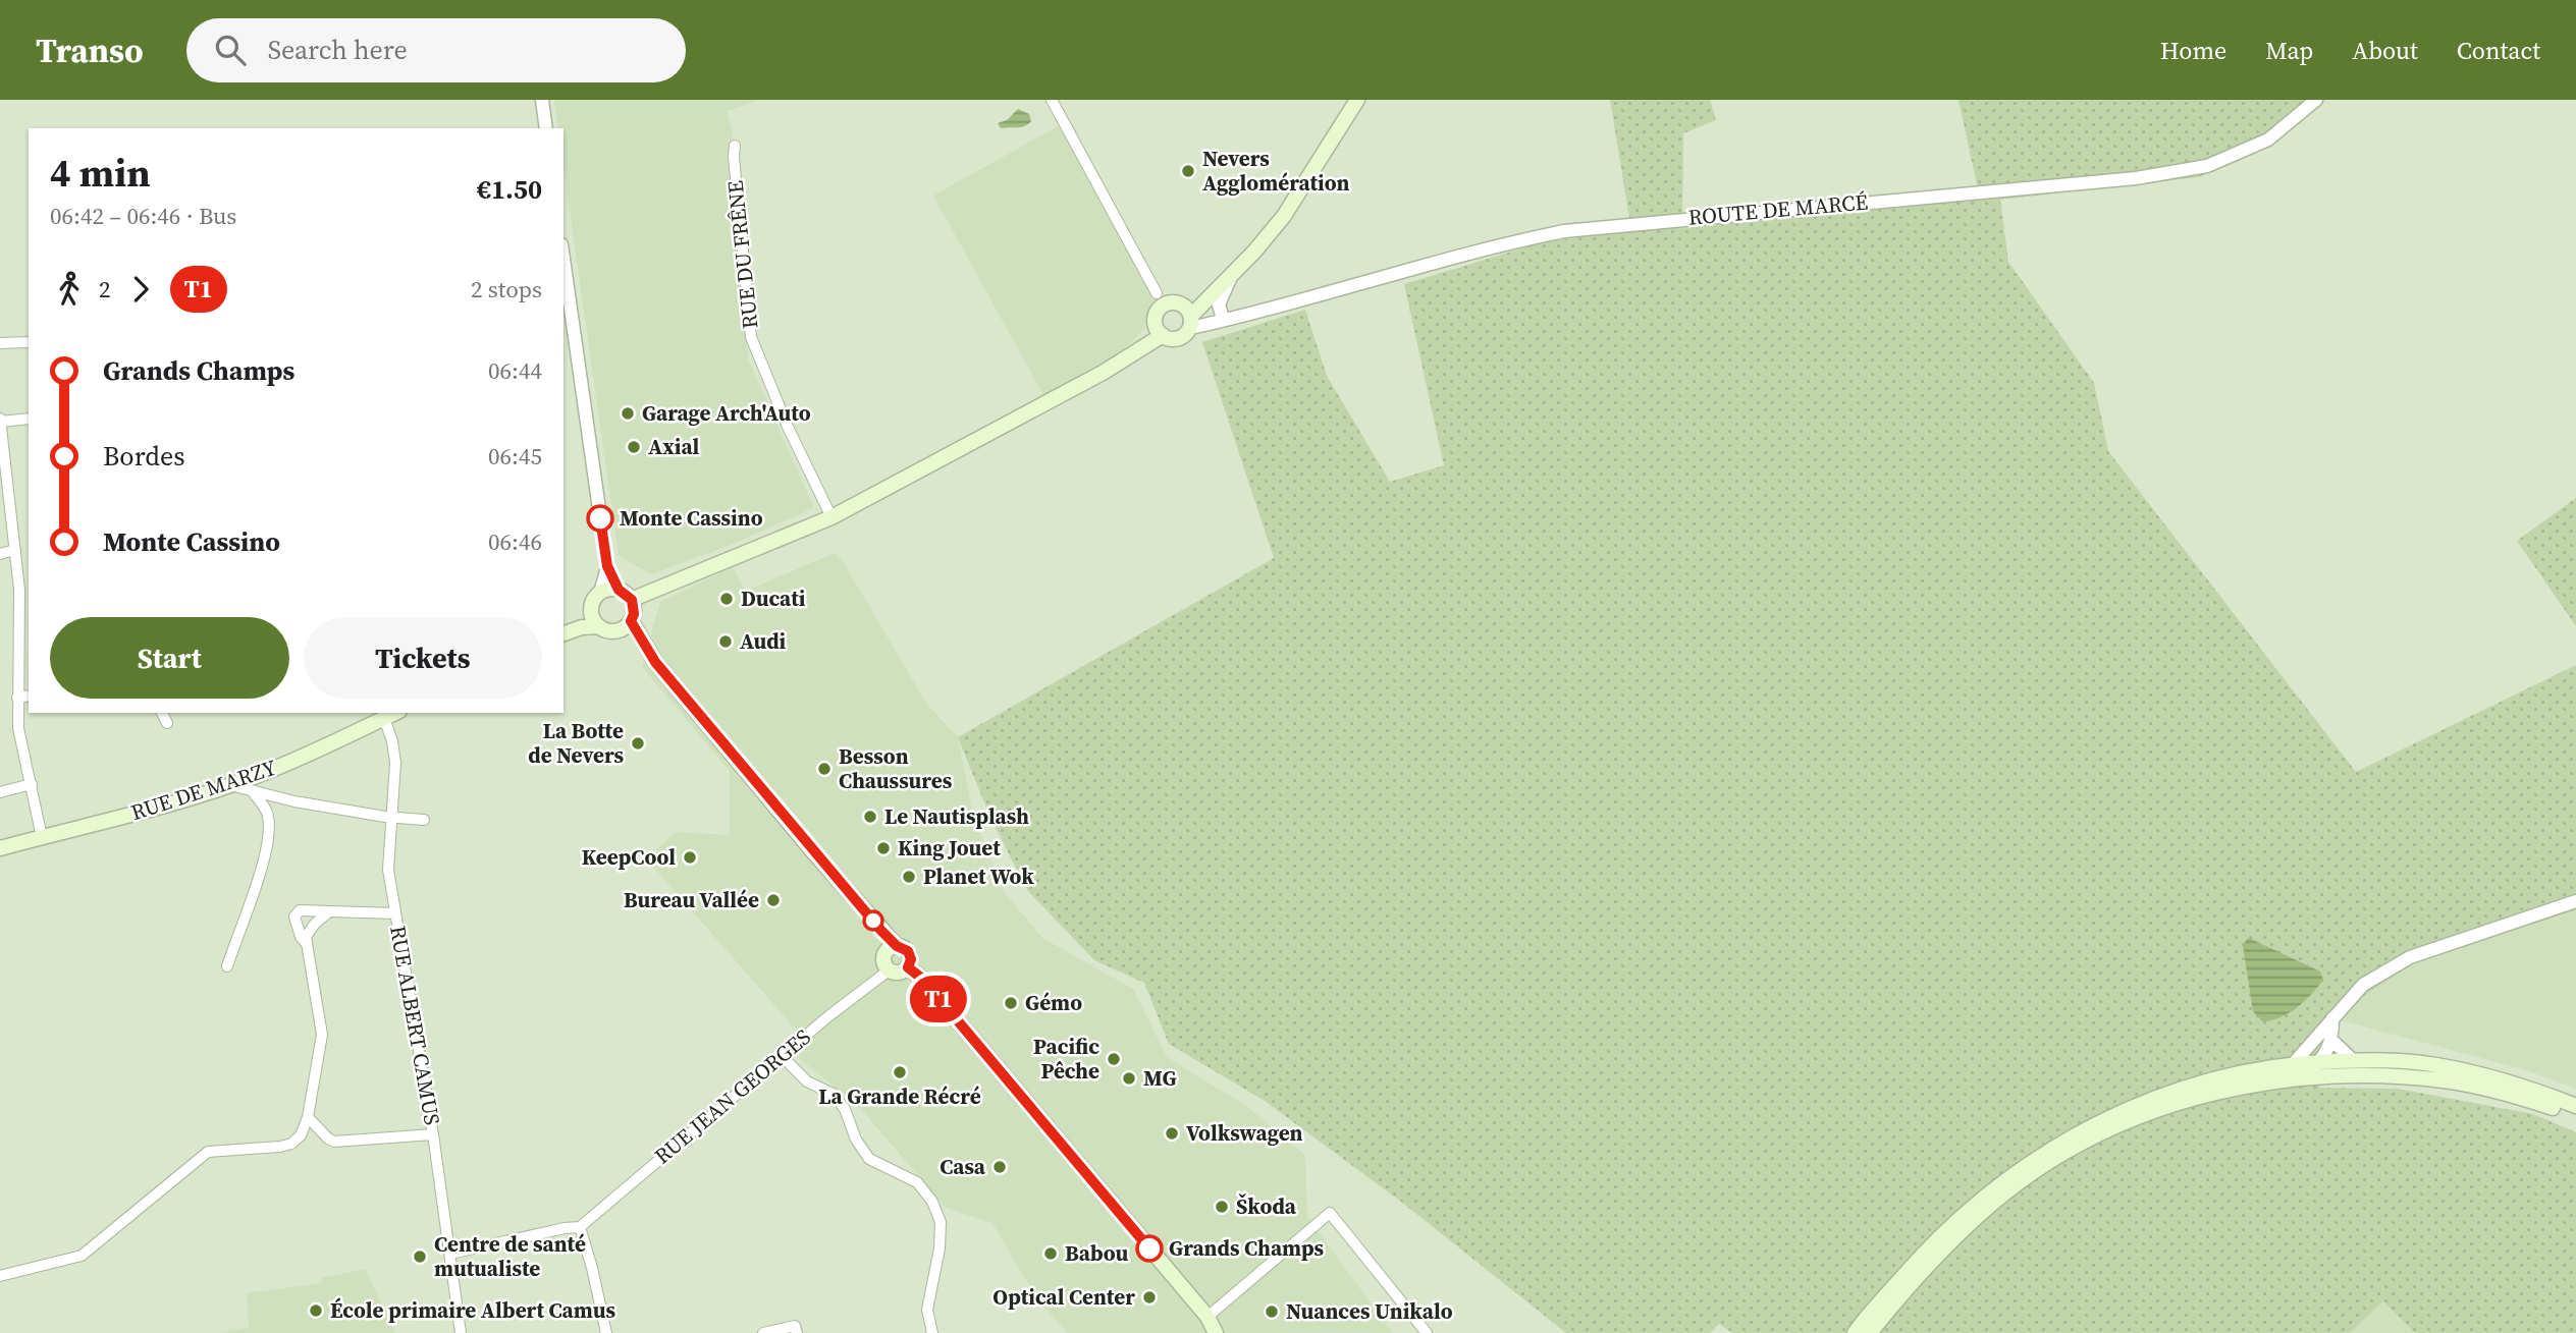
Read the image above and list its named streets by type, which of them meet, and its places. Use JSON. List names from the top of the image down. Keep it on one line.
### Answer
{"streets":{"main road":["RUE DE MARZY"],"street":["ROUTE DE MARCÉ","RUE DU FRÊNE","RUE ALBERT CAMUS","RUE JEAN GEORGES"]},"crossings":[["RUE DE MARZY","RUE ALBERT CAMUS"]],"places":["Nevers Agglomération","Garage Arch'Auto","Axial","Monte Cassino","Ducati","Audi","La Botte de Nevers","Besson Chaussures","Le Nautisplash","King Jouet","KeepCool","Planet Wok","Bureau Vallée","Gémo","Pacific Pêche","La Grande Récré","MG","Volkswagen","Casa","Škoda","Grands Champs","Babou","Centre de santé mutualiste","Optical Center","École primaire Albert Camus","Nuances Unikalo"],"lines":["bus line T1"],"page":{"header":"Transo","search":"Search here","nav":["Home","Map","About","Contact"],"on_map":"T1","heading":["4 min","06:42 – 06:46 · Bus","€1.50"],"legs":["2","T1","2 stops"],"list":[{"name":"Grands Champs","value":"06:44"},{"name":"Bordes","value":"06:45"},{"name":"Monte Cassino","value":"06:46"}],"buttons":["Start","Tickets"]}}
